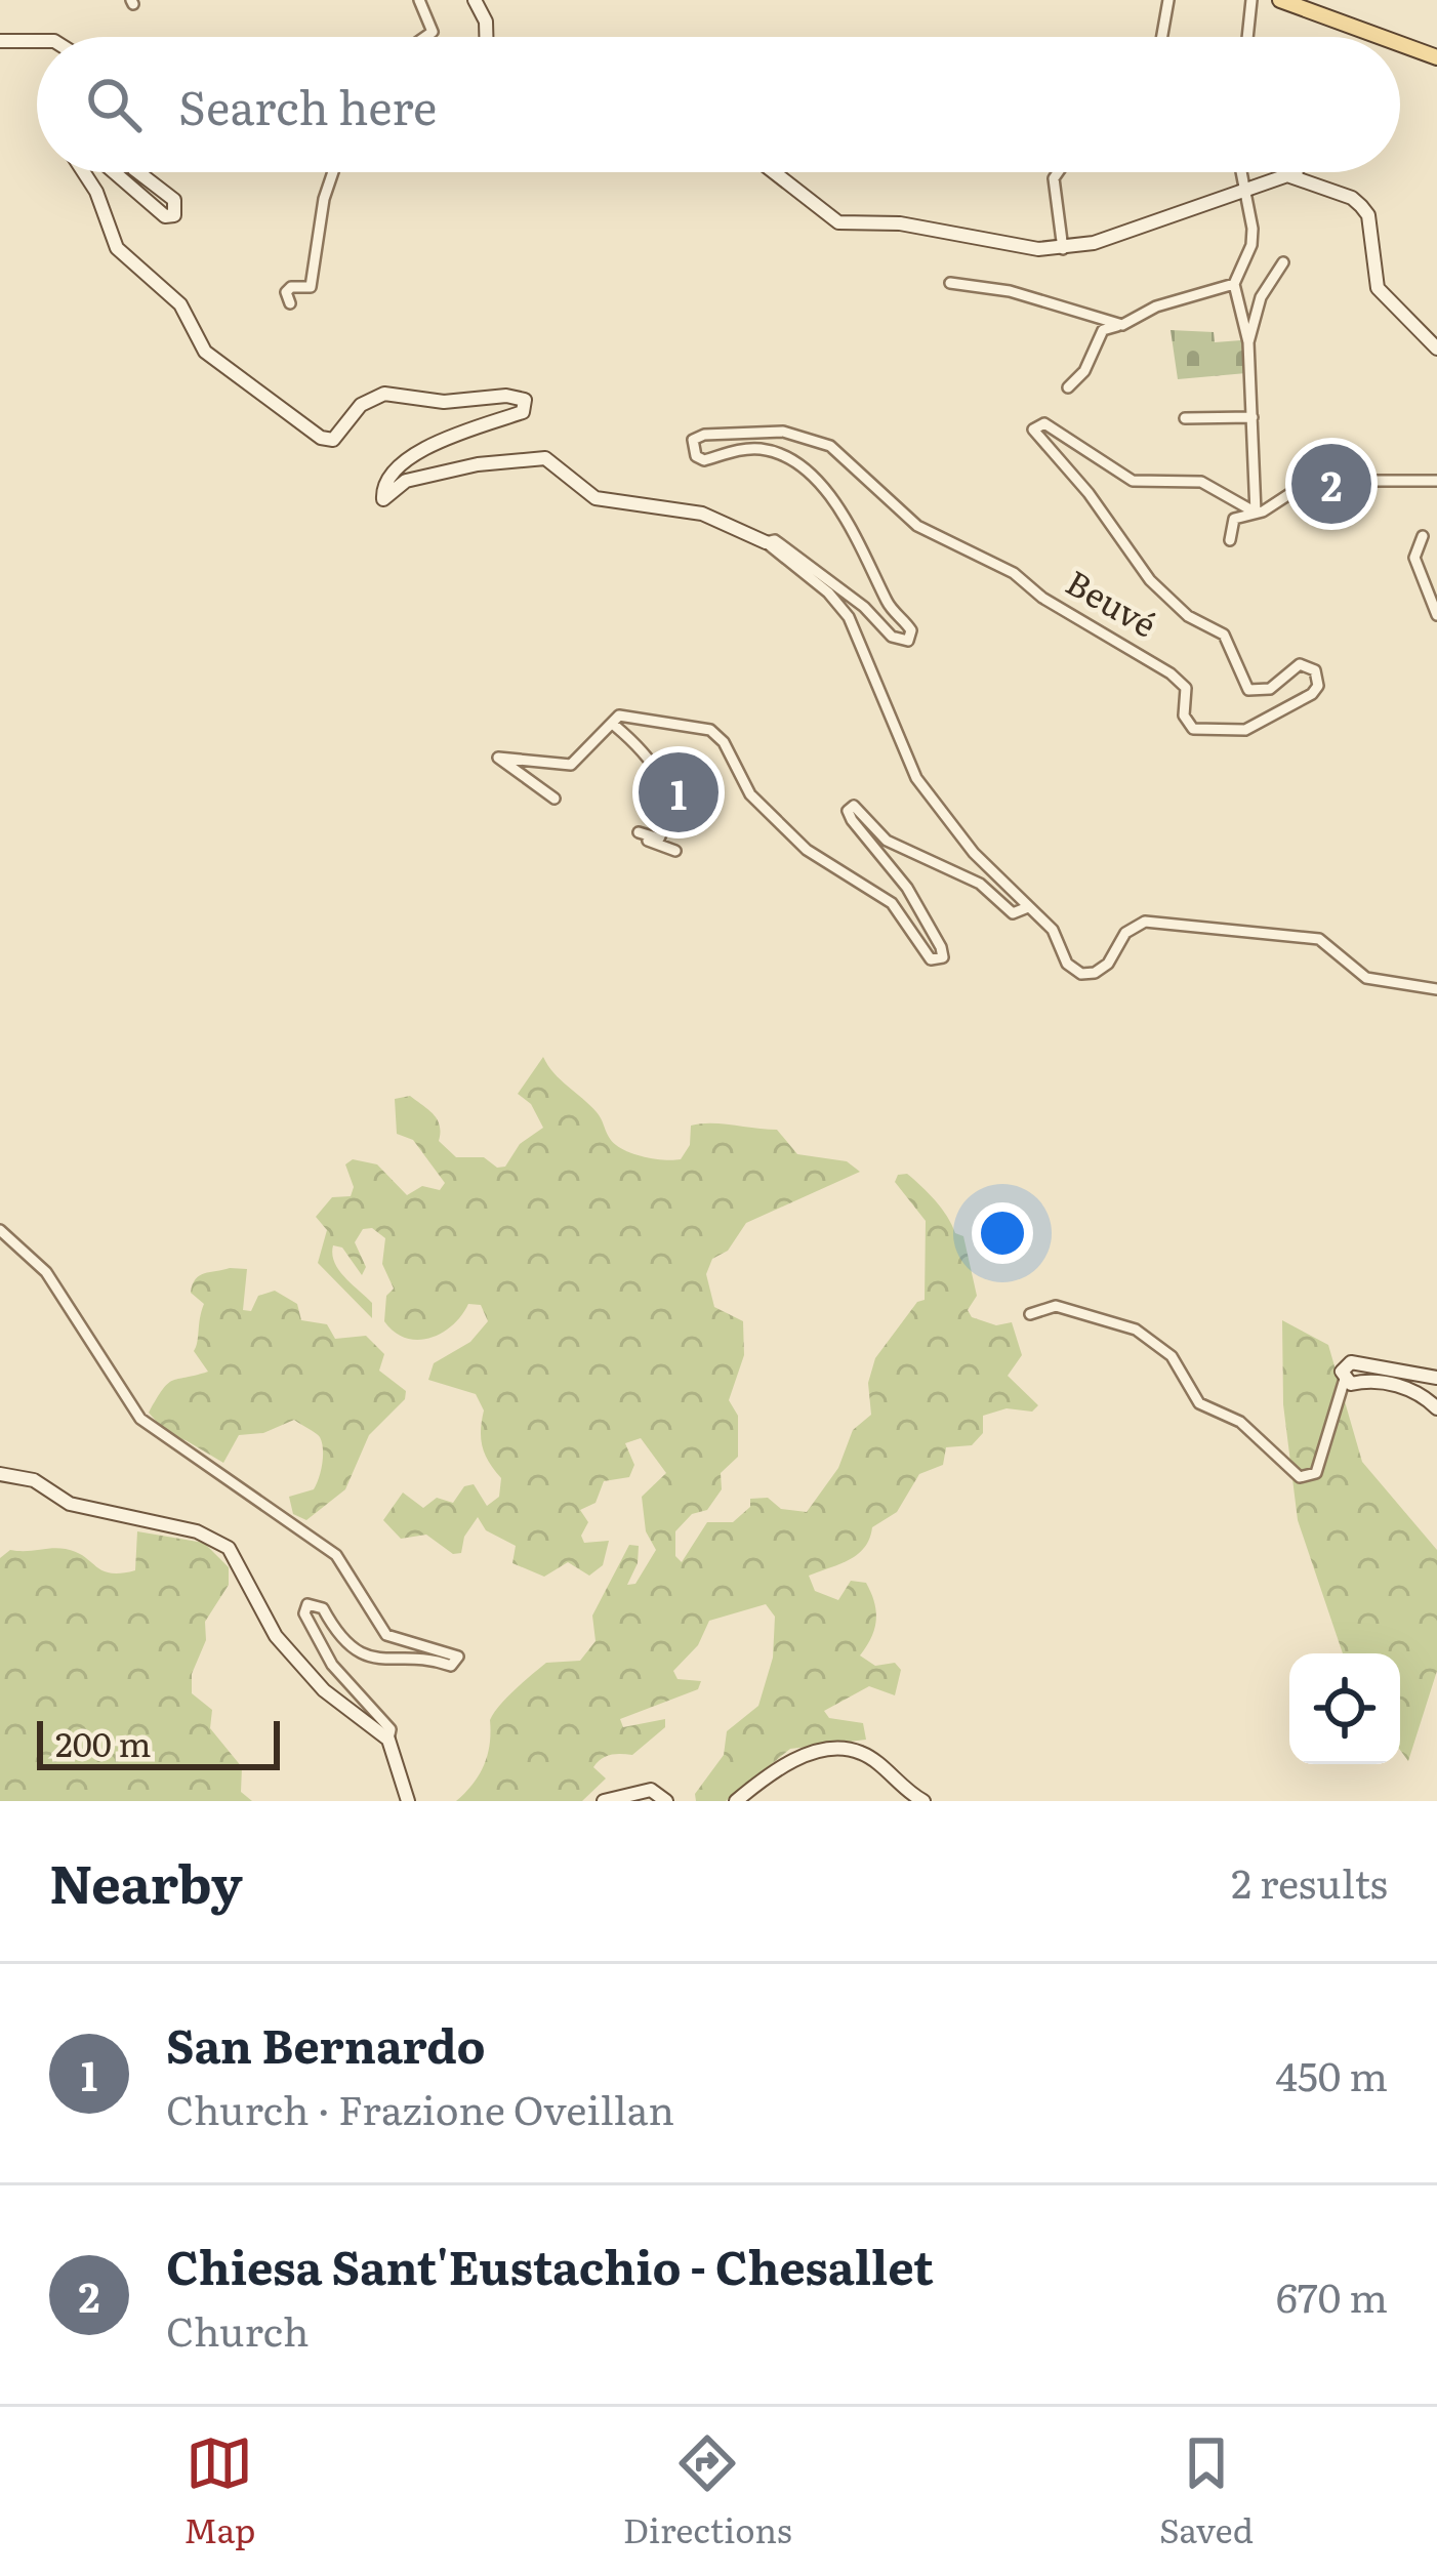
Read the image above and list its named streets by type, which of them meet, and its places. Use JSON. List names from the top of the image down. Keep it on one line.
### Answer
{"streets":{"street":["Beuvé"]},"scale_bar":"200 m","page":{"search":"Search here","pins":["2","1"],"scale":"200 m","heading":["Nearby","2 results"],"list":[{"mark":"1","name":"San Bernardo","note":"Church · Frazione Oveillan","value":"450 m"},{"mark":"2","name":"Chiesa Sant'Eustachio - Chesallet","note":"Church","value":"670 m"}],"nav":["Map","Directions","Saved"]}}
